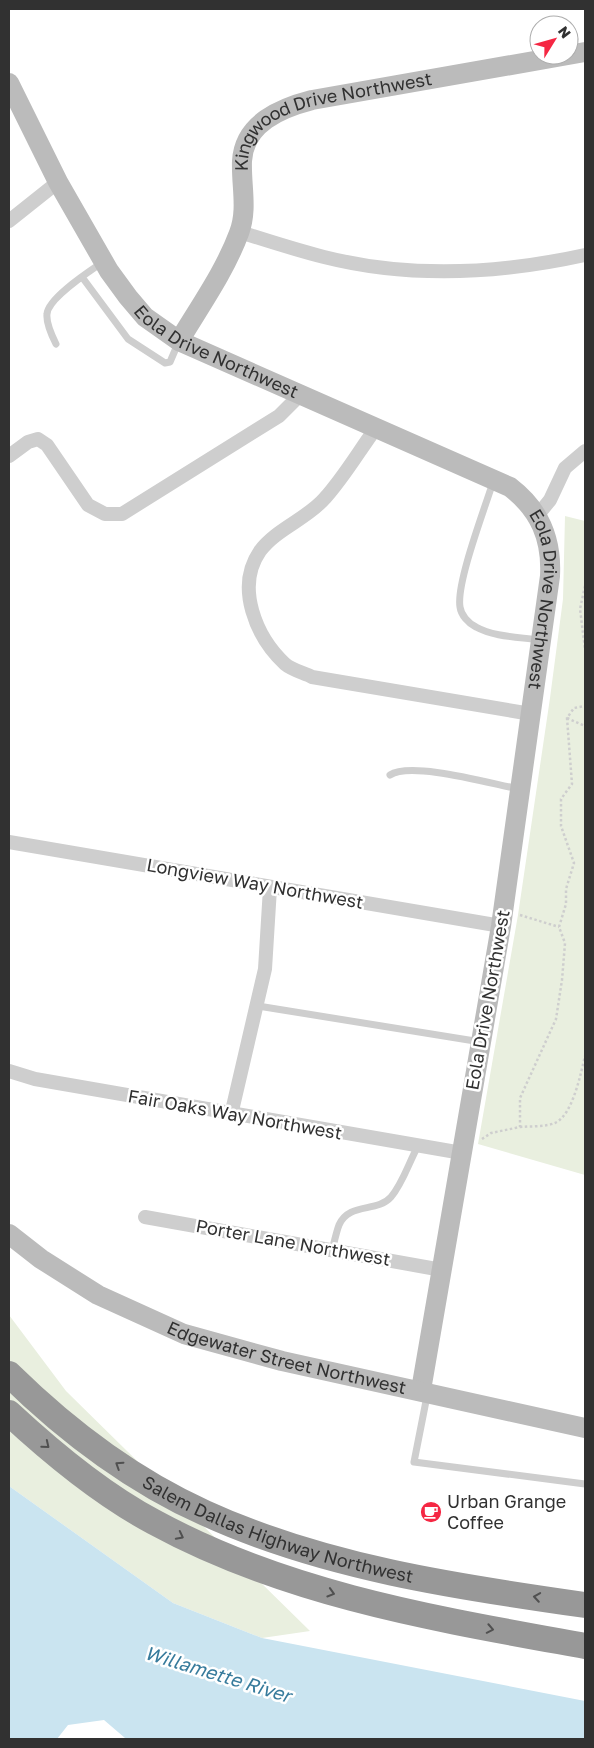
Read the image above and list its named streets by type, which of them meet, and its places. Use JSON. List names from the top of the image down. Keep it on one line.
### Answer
{"streets":{"highway":["Salem Dallas Highway Northwest"],"main road":["Kingwood Drive Northwest","Eola Drive Northwest","Edgewater Street Northwest"],"street":["Longview Way Northwest","Fair Oaks Way Northwest","Porter Lane Northwest"]},"crossings":[["Kingwood Drive Northwest","Eola Drive Northwest"],["Eola Drive Northwest","Longview Way Northwest"],["Eola Drive Northwest","Fair Oaks Way Northwest"],["Eola Drive Northwest","Porter Lane Northwest"],["Eola Drive Northwest","Edgewater Street Northwest"]],"water":["Willamette River"],"places":{"cafe":["Urban Grange Coffee"]},"north":"top right"}
